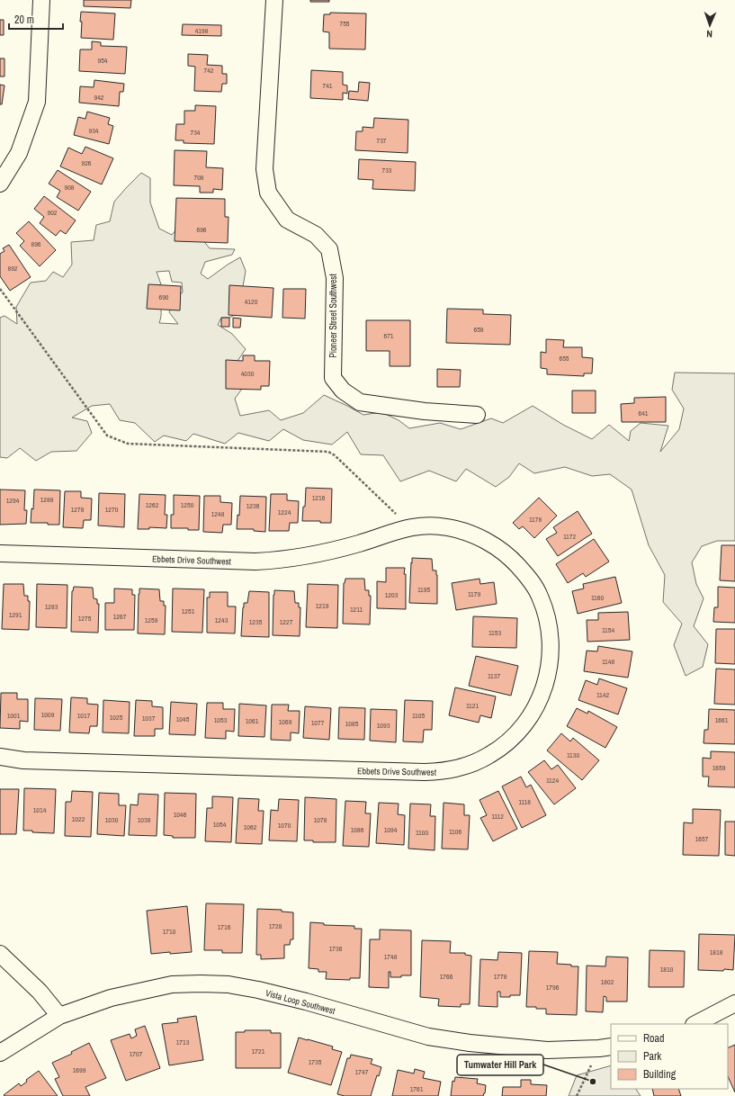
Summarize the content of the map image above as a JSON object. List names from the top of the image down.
{
  "streets": {
    "street": ["Pioneer Street Southwest", "Ebbets Drive Southwest", "Vista Loop Southwest"]
  },
  "places": ["Tumwater Hill Park"],
  "house_numbers": [
    "755",
    "4198",
    "954",
    "742",
    "741",
    "942",
    "934",
    "734",
    "737",
    "926",
    "733",
    "708",
    "908",
    "902",
    "696",
    "896",
    "892",
    "690",
    "4120",
    "659",
    "671",
    "655",
    "4030",
    "641",
    "1216",
    "1288",
    "1294",
    "1262",
    "1250",
    "1236",
    "1278",
    "1270",
    "1224",
    "1248",
    "1178",
    "1172",
    "1195",
    "1179",
    "1203",
    "1160",
    "1219",
    "1283",
    "1211",
    "1251",
    "1291",
    "1267",
    "1275",
    "1259",
    "1243",
    "1235",
    "1227",
    "1154",
    "1153",
    "1148",
    "1137",
    "1142",
    "1121",
    "1009",
    "1001",
    "1017",
    "1105",
    "1025",
    "1037",
    "1045",
    "1053",
    "1661",
    "1061",
    "1069",
    "1077",
    "1085",
    "1093",
    "1130",
    "1659",
    "1124",
    "1118",
    "1014",
    "1046",
    "1112",
    "1022",
    "1030",
    "1038",
    "1078",
    "1054",
    "1070",
    "1062",
    "1086",
    "1094",
    "1106",
    "1100",
    "1657",
    "1728",
    "1716",
    "1710",
    "1736",
    "1818",
    "1748",
    "1810",
    "1766",
    "1778",
    "1802",
    "1796",
    "1713",
    "1721",
    "1707",
    "1735",
    "1699",
    "1747",
    "1761"
  ],
  "legend": ["Road", "Park", "Building"],
  "scale_bar": "20 m",
  "north": "bottom"
}
